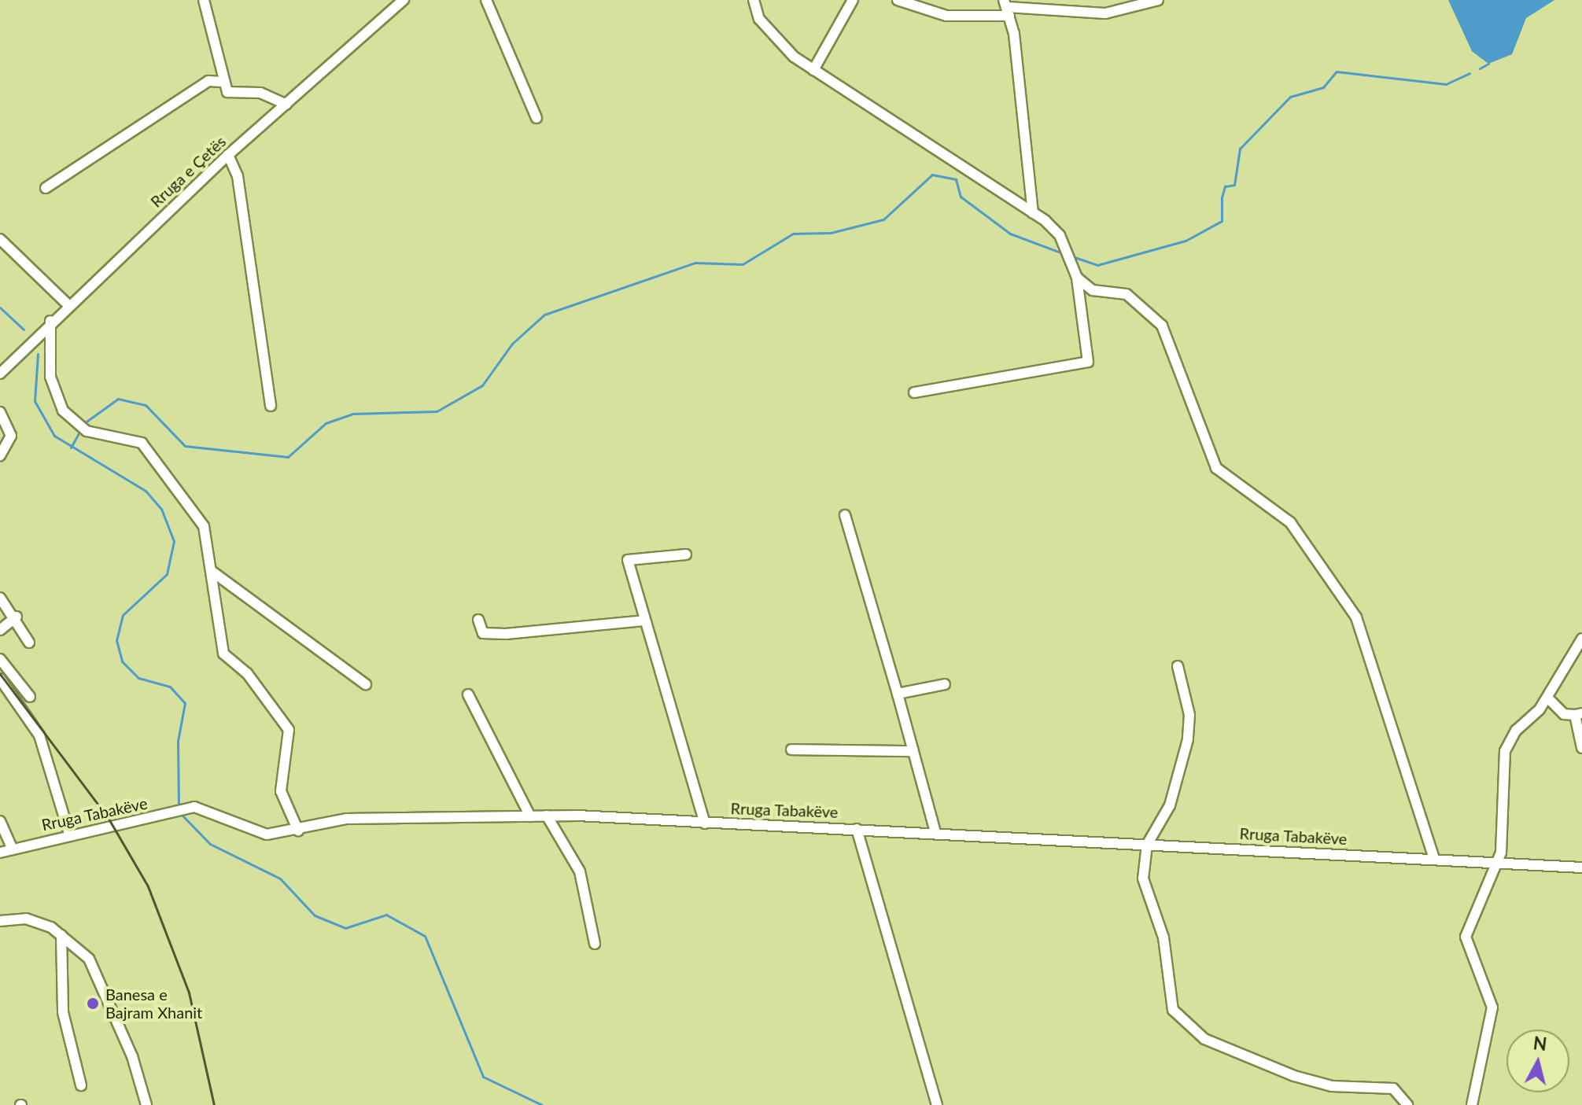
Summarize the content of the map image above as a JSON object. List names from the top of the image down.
{
  "streets": {
    "street": ["Rruga e Çetës", "Rruga Tabakëve"]
  },
  "places": ["Banesa e Bajram Xhanit"],
  "north": "top"
}
